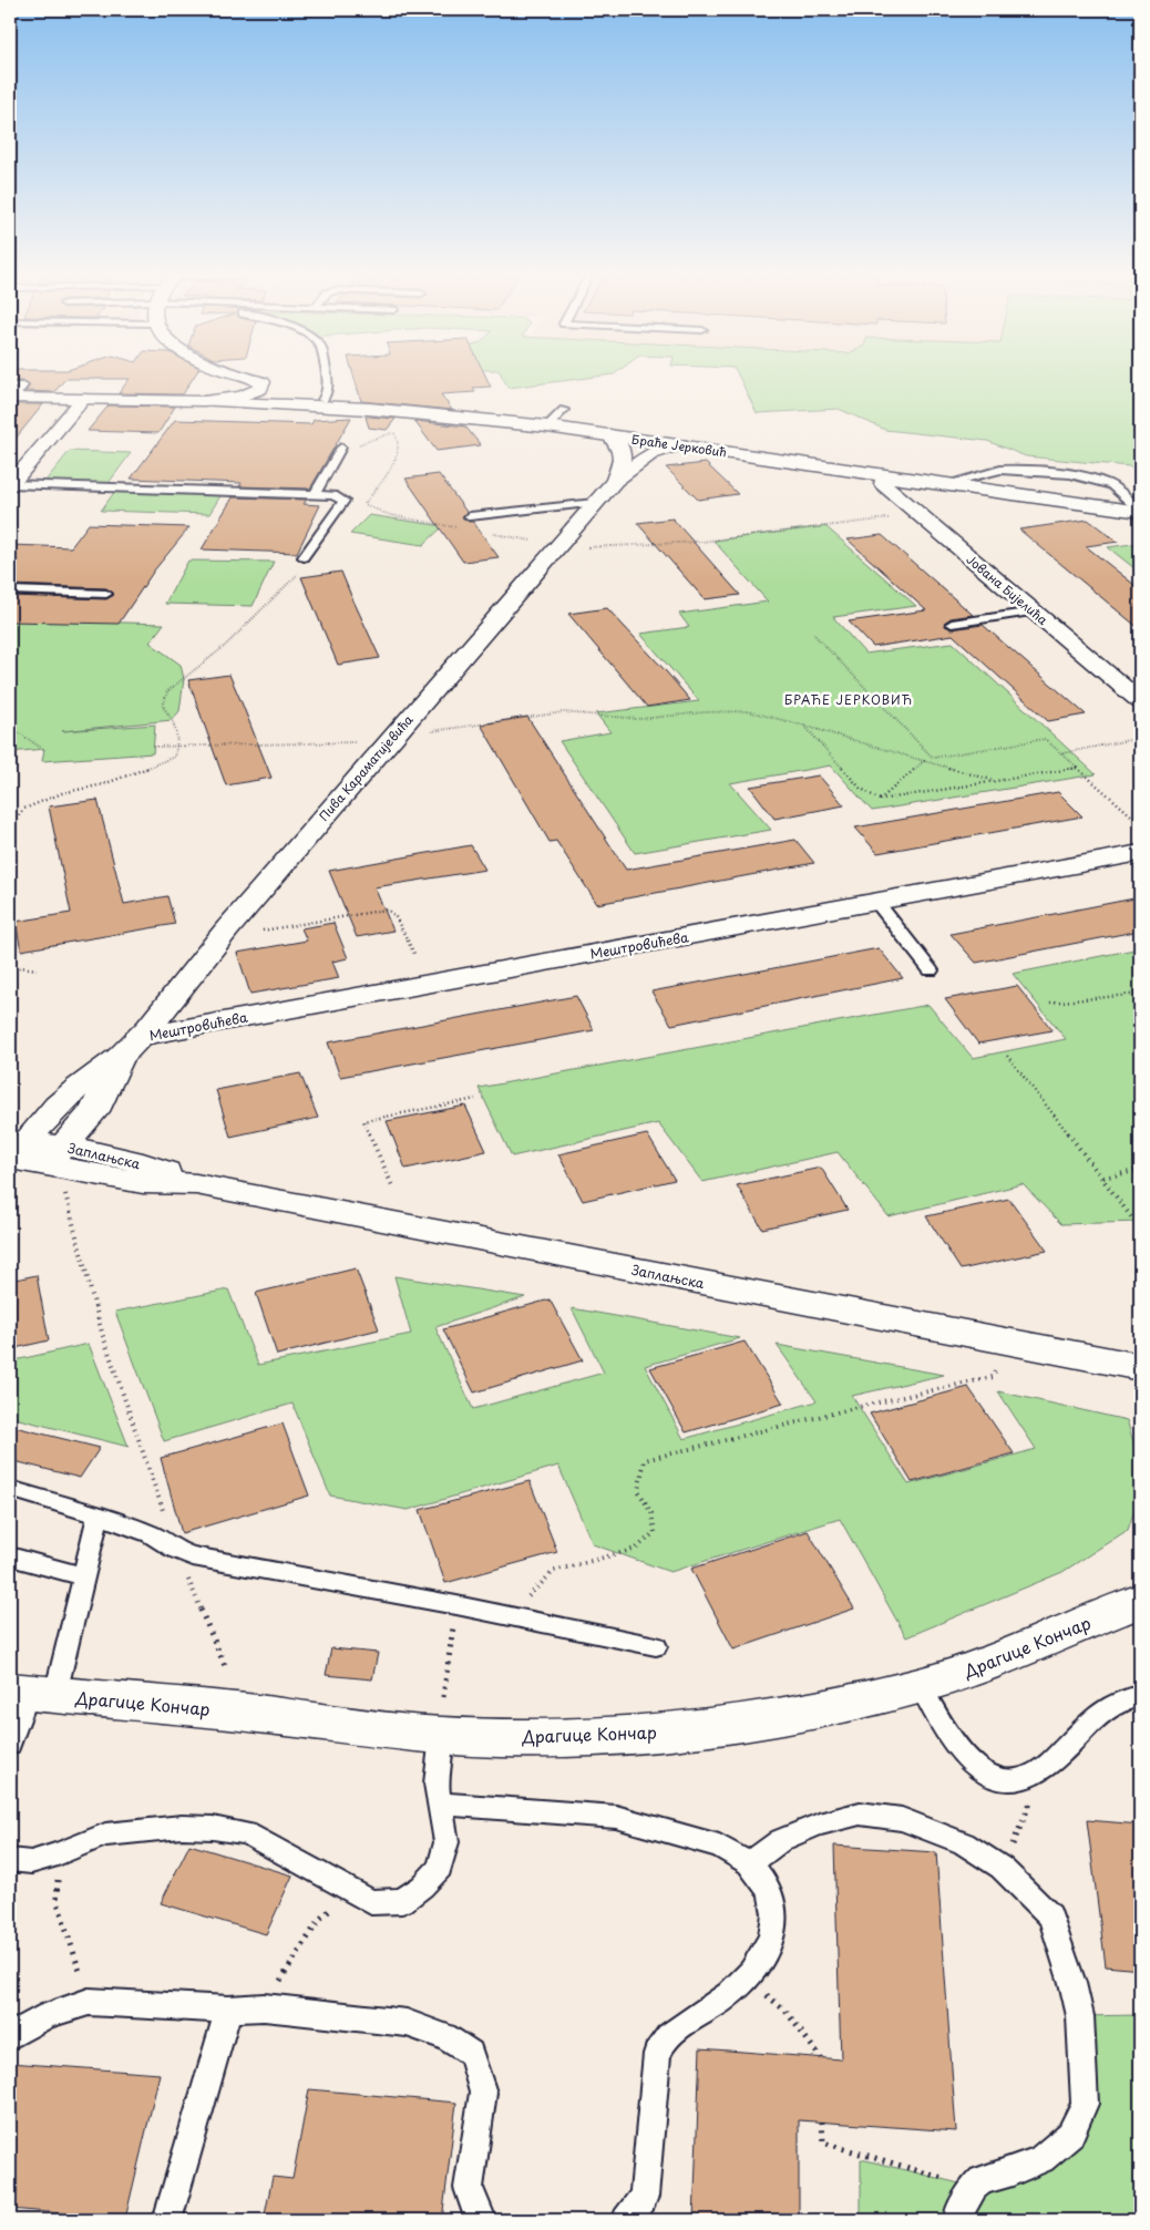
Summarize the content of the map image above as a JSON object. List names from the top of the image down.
{
  "streets": {
    "street": [
      "Браће Јерковић",
      "Јована Бијелића",
      "Пива Караматијевића",
      "Мештровићева",
      "Заплањска",
      "Драгице Кончар"
    ]
  },
  "crossings": [
    ["Браће Јерковић", "Јована Бијелића"],
    ["Браће Јерковић", "Пива Караматијевића"],
    ["Пива Караматијевића", "Мештровићева"],
    ["Пива Караматијевића", "Заплањска"]
  ],
  "districts": ["БРАЋЕ ЈЕРКОВИЋ"]
}
